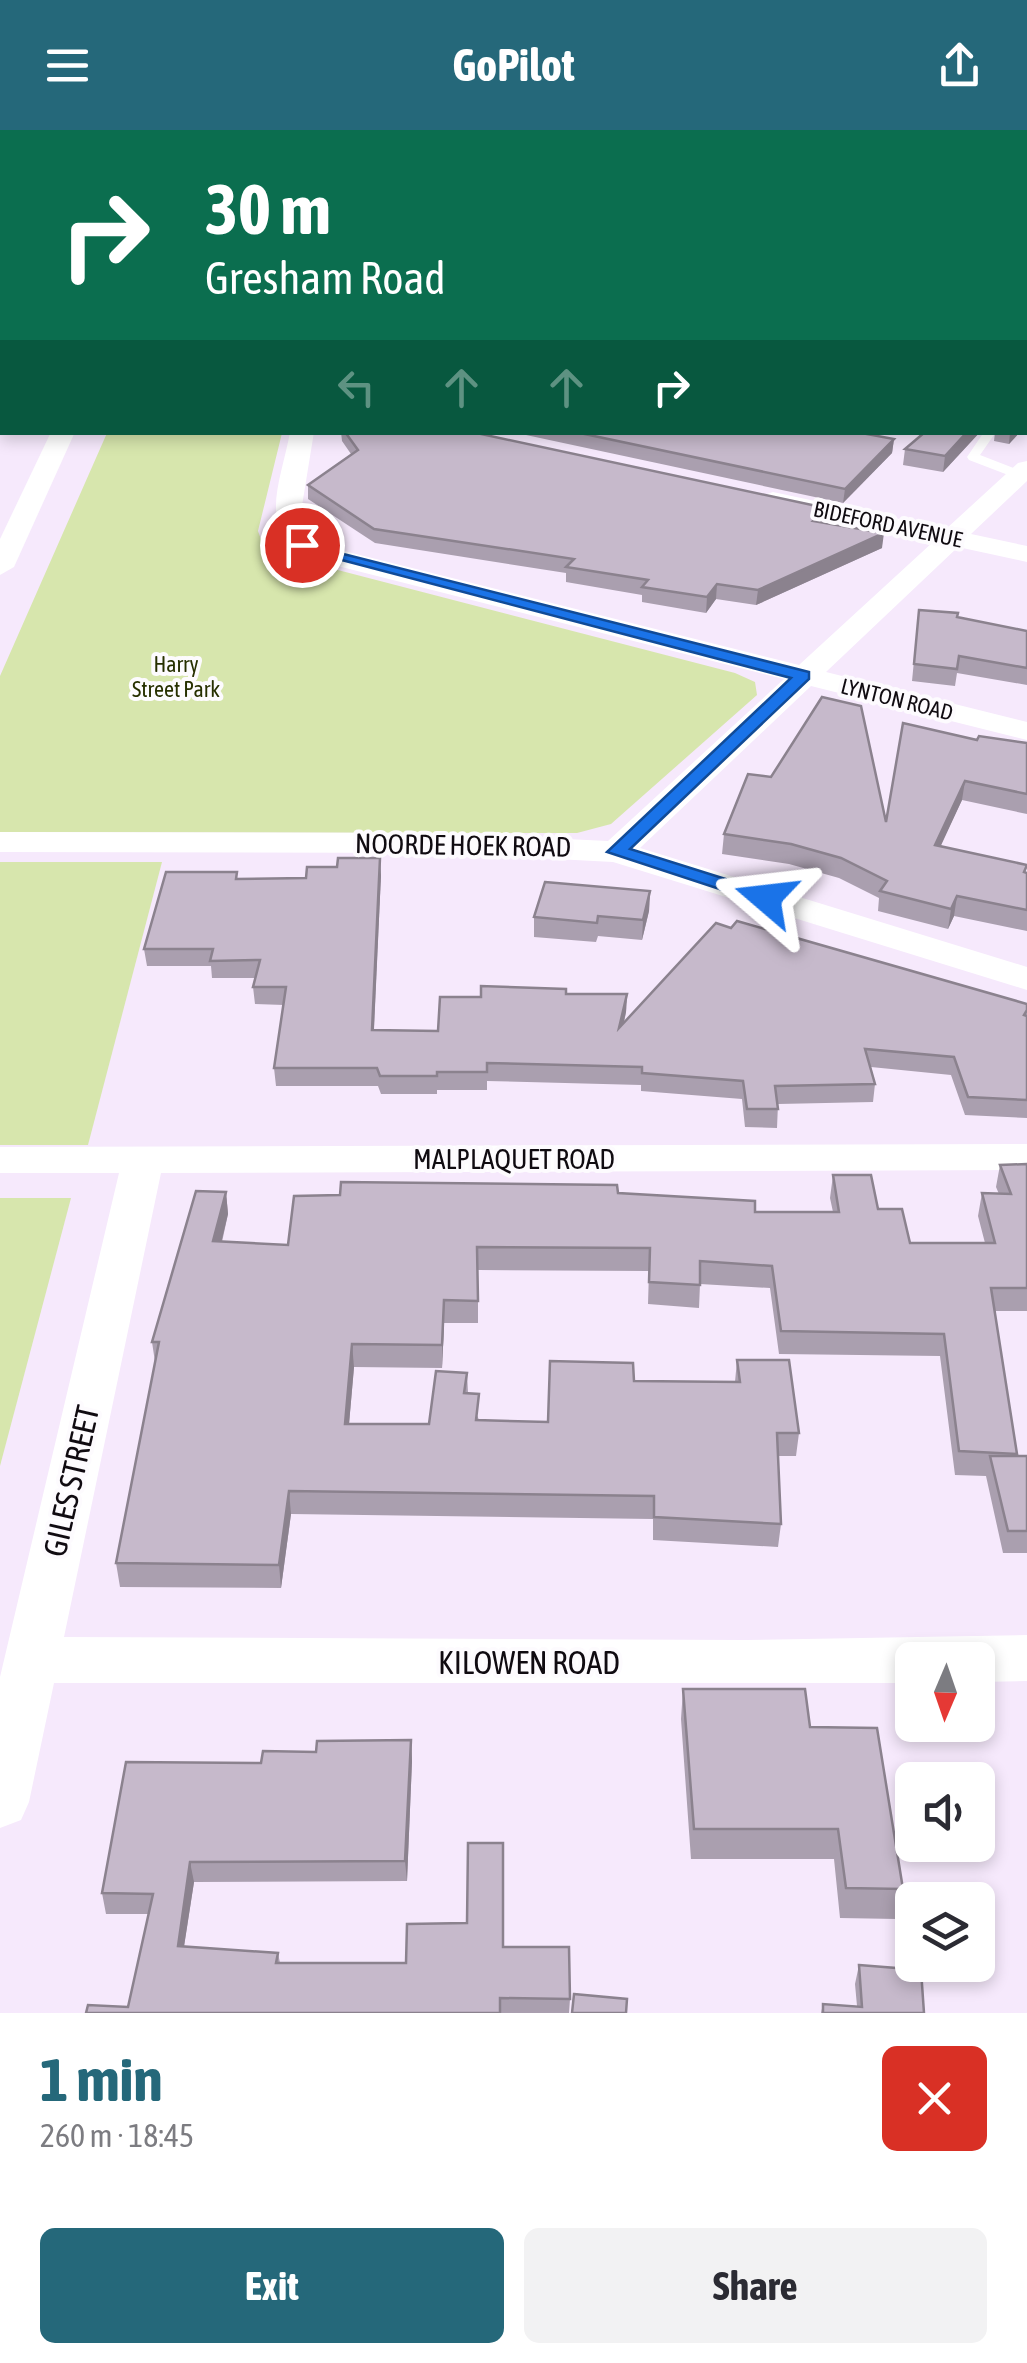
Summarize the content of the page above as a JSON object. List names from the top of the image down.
{
  "streets": {
    "street": [
      "BIDEFORD AVENUE",
      "LYNTON ROAD",
      "NOORDE HOEK ROAD",
      "MALPLAQUET ROAD",
      "GILES STREET",
      "KILOWEN ROAD"
    ]
  },
  "crossings": [
    ["MALPLAQUET ROAD", "GILES STREET"],
    ["GILES STREET", "KILOWEN ROAD"]
  ],
  "parks": ["Harry Street Park"],
  "north": "bottom",
  "page": {
    "header": "GoPilot",
    "turn": ["30 m", "Gresham Road"],
    "heading": ["1 min", "260 m · 18:45"],
    "buttons": ["Exit", "Share"]
  }
}
